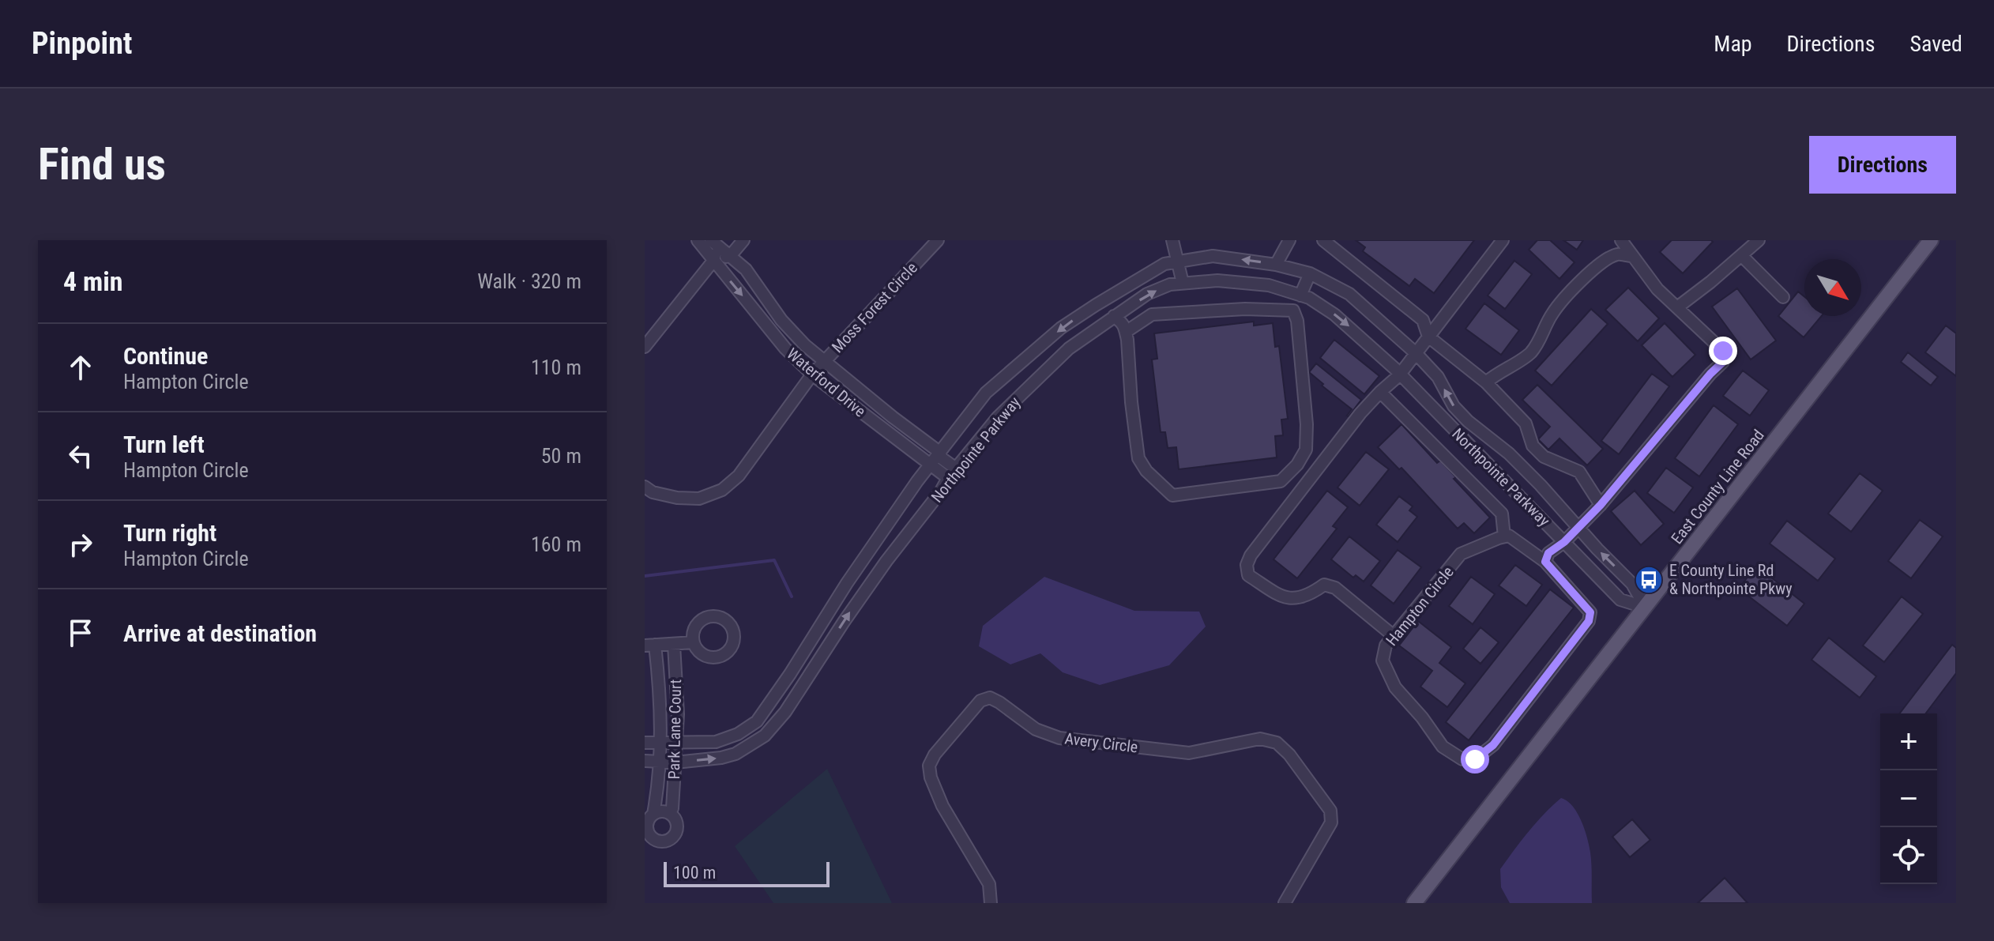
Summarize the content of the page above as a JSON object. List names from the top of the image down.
{
  "streets": {
    "main road": ["East County Line Road"],
    "street": [
      "Moss Forest Circle",
      "Waterford Drive",
      "Northpointe Parkway",
      "Hampton Circle",
      "Park Lane Court",
      "Avery Circle"
    ]
  },
  "crossings": [
    ["Moss Forest Circle", "Waterford Drive"],
    ["Waterford Drive", "Northpointe Parkway"],
    ["Northpointe Parkway", "East County Line Road"],
    ["Northpointe Parkway", "Park Lane Court"]
  ],
  "places": {
    "bus stop": ["E County Line Rd & Northpointe Pkwy"]
  },
  "scale_bar": "100 m",
  "north": "bottom right",
  "page": {
    "header": "Pinpoint",
    "nav": ["Map", "Directions", "Saved"],
    "buttons": "Directions",
    "title": "Find us",
    "heading": ["4 min", "Walk · 320 m"],
    "list": [
      ["Continue", "Hampton Circle", "110 m"],
      ["Turn left", "Hampton Circle", "50 m"],
      ["Turn right", "Hampton Circle", "160 m"],
      "Arrive at destination"
    ],
    "map_buttons": ["+", "−"],
    "scale": "100 m"
  }
}
